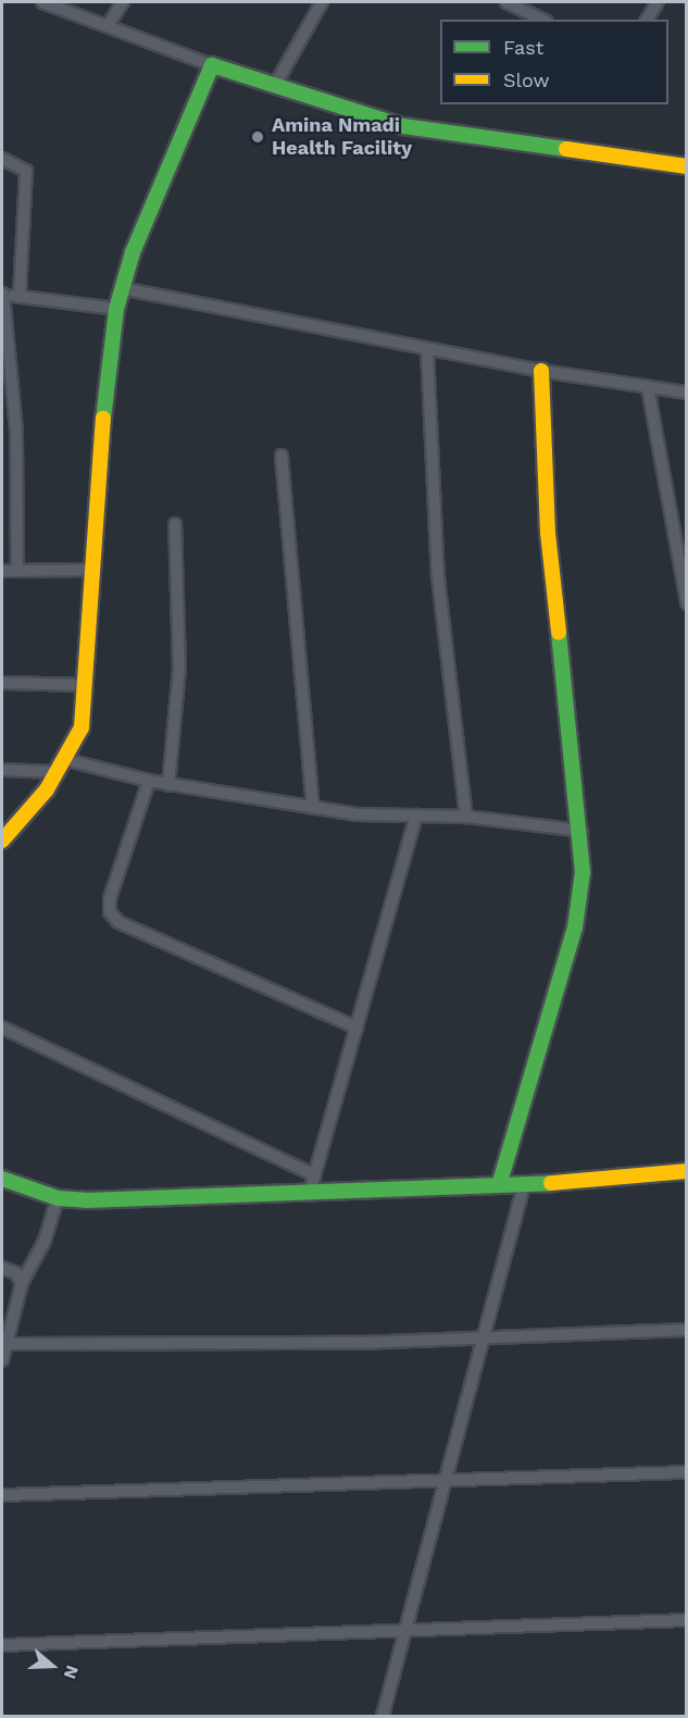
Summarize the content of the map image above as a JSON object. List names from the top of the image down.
{
  "places": ["Amina Nmadi Health Facility"],
  "legend": ["Fast", "Slow"],
  "north": "right"
}
